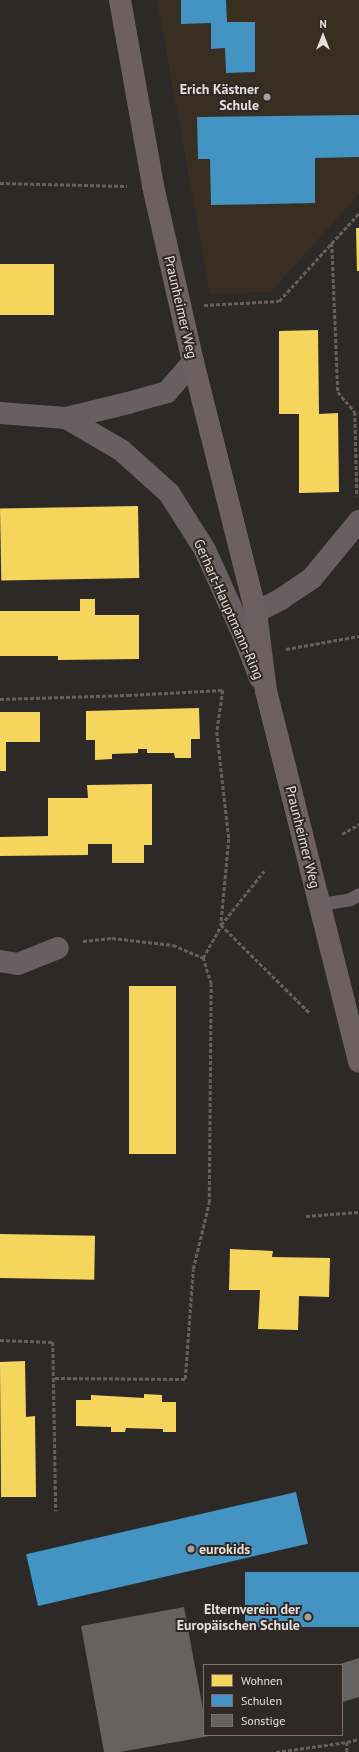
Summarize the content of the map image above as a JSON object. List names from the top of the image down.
{
  "streets": {
    "main road": ["Praunheimer Weg"],
    "street": ["Gerhart-Hauptmann-Ring"]
  },
  "crossings": [
    ["Praunheimer Weg", "Gerhart-Hauptmann-Ring"]
  ],
  "places": ["Erich Kästner Schule", "eurokids", "Elternverein der Europäischen Schule"],
  "legend": ["Wohnen", "Schulen", "Sonstige"],
  "north": "top"
}
